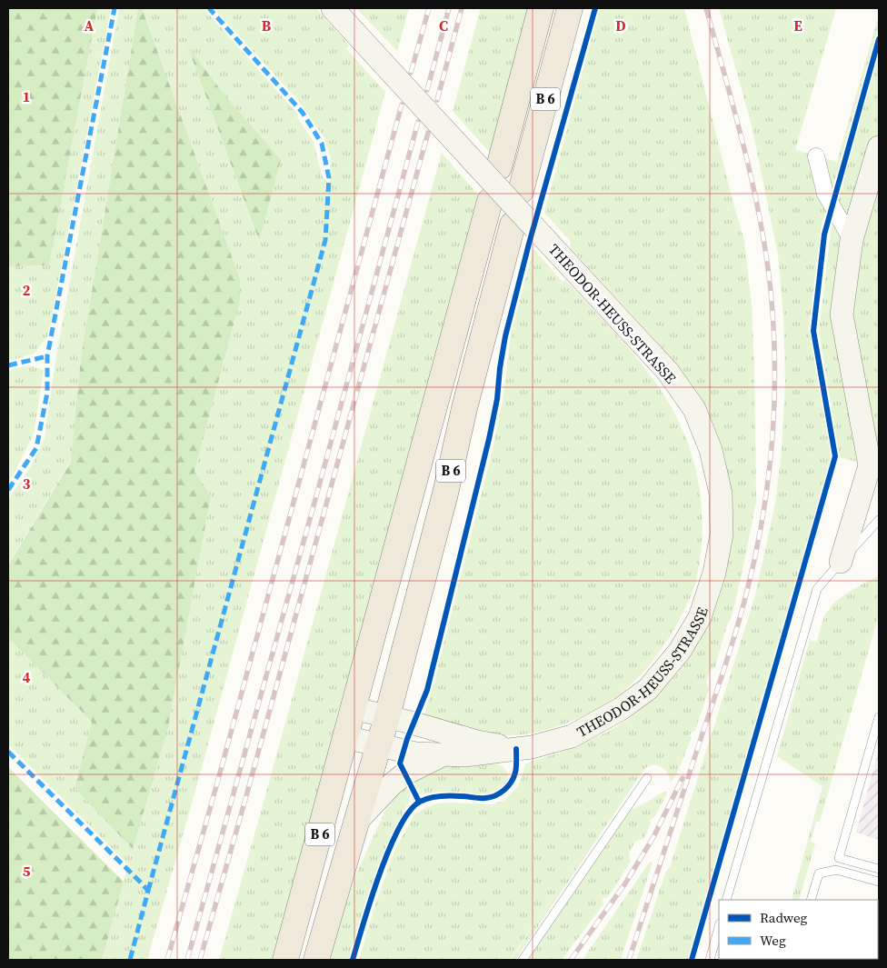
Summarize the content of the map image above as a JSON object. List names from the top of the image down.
{
  "streets": {
    "main road": ["B 6"],
    "street": ["THEODOR-HEUSS-STRASSE"]
  },
  "crossings": [
    ["B 6", "THEODOR-HEUSS-STRASSE"]
  ],
  "legend": ["Radweg", "Weg"],
  "grid": {
    "columns": [
      "A",
      "B",
      "C",
      "D",
      "E"
    ],
    "rows": [
      "1",
      "2",
      "3",
      "4",
      "5"
    ]
  }
}
